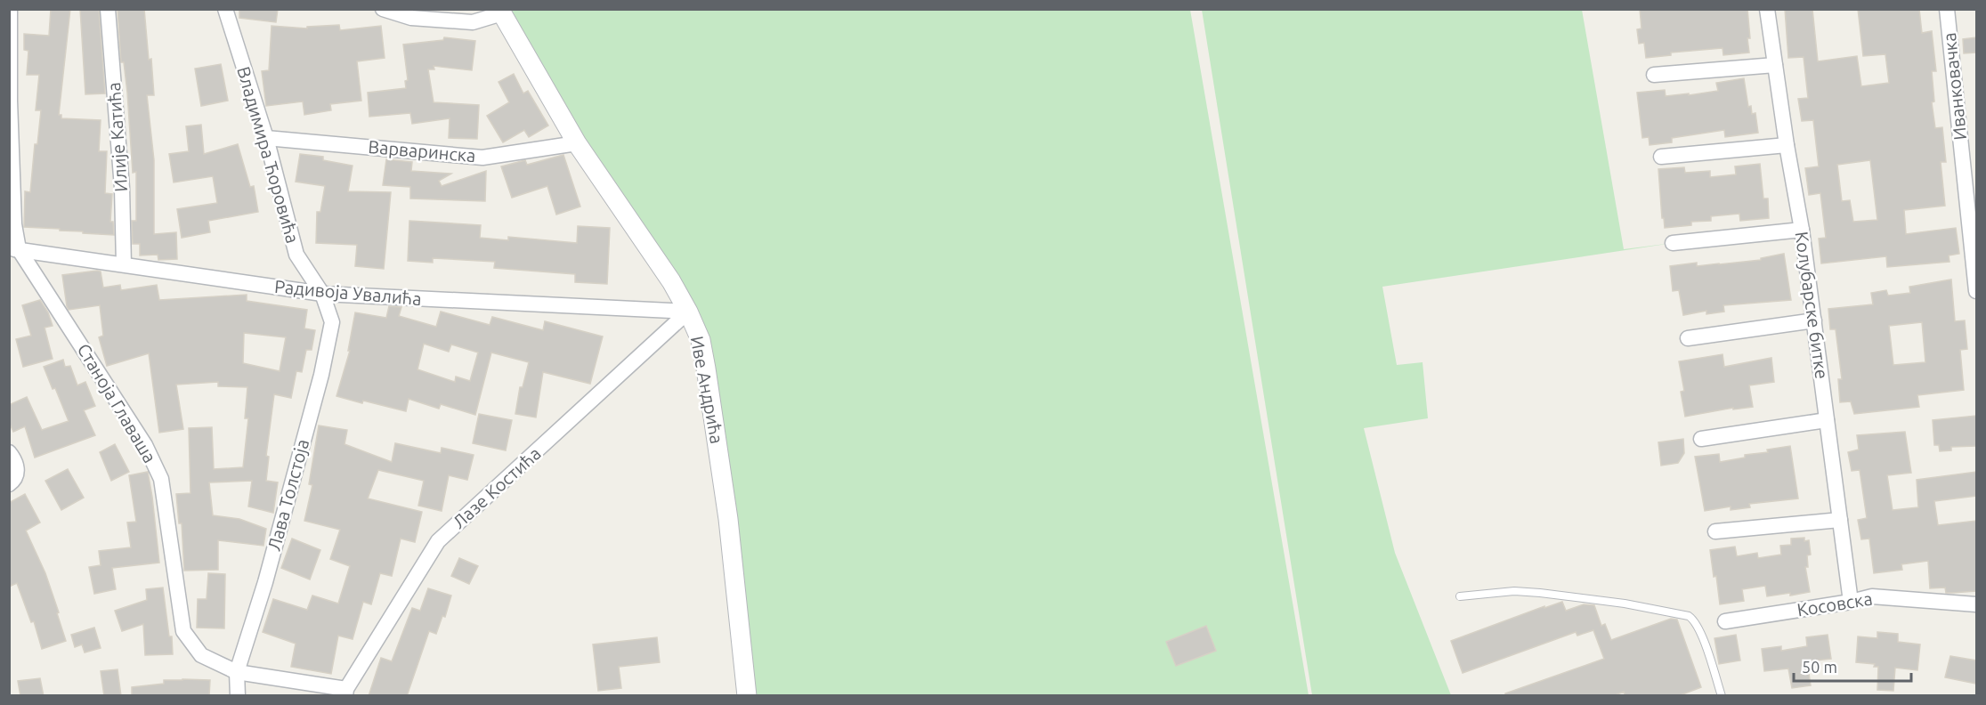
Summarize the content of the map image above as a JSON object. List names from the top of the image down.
{
  "streets": {
    "street": [
      "Иванковачка",
      "Илије Катића",
      "Варваринска",
      "Владимира Ћоровића",
      "Радивоја Увалића",
      "Колубарске битке",
      "Иве Андрића",
      "Станоја Главаша",
      "Лазе Костића",
      "Лава Толстоја",
      "Косовска"
    ]
  },
  "crossings": [
    ["Илије Катића", "Радивоја Увалића"],
    ["Варваринска", "Владимира Ћоровића"],
    ["Варваринска", "Иве Андрића"],
    ["Владимира Ћоровића", "Радивоја Увалића"],
    ["Владимира Ћоровића", "Лава Толстоја"],
    ["Радивоја Увалића", "Иве Андрића"],
    ["Радивоја Увалића", "Станоја Главаша"],
    ["Радивоја Увалића", "Лазе Костића"],
    ["Радивоја Увалића", "Лава Толстоја"],
    ["Колубарске битке", "Косовска"],
    ["Иве Андрића", "Лазе Костића"],
    ["Станоја Главаша", "Лазе Костића"],
    ["Станоја Главаша", "Лава Толстоја"]
  ],
  "scale_bar": "50 m"
}
